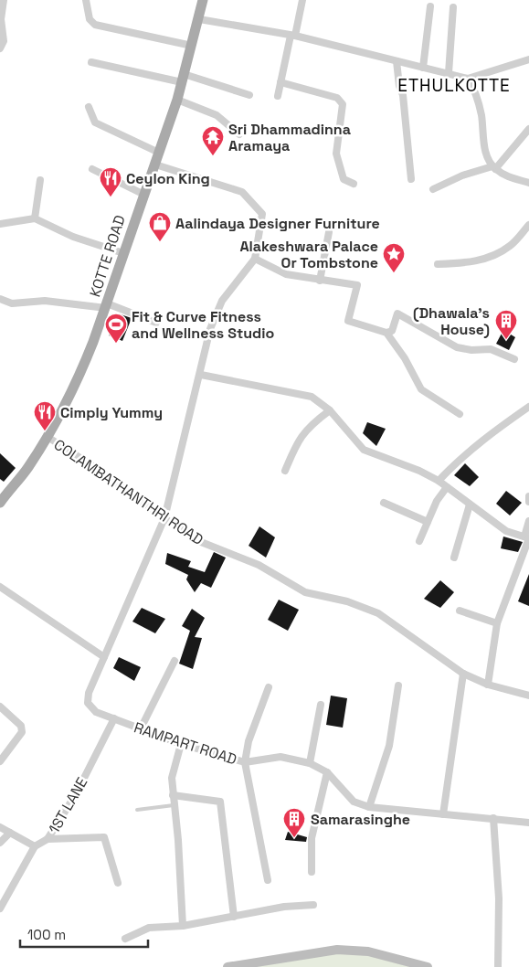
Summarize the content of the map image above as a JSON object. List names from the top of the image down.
{
  "streets": {
    "main road": ["KOTTE ROAD"],
    "street": ["COLAMBATHANTHRI ROAD", "RAMPART ROAD", "1ST LANE"]
  },
  "crossings": [
    ["KOTTE ROAD", "COLAMBATHANTHRI ROAD"],
    ["RAMPART ROAD", "1ST LANE"]
  ],
  "districts": ["ETHULKOTTE"],
  "places": {
    "temple": ["Sri Dhammadinna Aramaya"],
    "restaurant": ["Ceylon King", "Cimply Yummy"],
    "shop": ["Aalindaya Designer Furniture"],
    "place": ["Alakeshwara Palace Or Tombstone"],
    "building": ["(Dhawala's House)", "Samarasinghe"],
    "sports": ["Fit & Curve Fitness and Wellness Studio"]
  },
  "scale_bar": "100 m"
}
